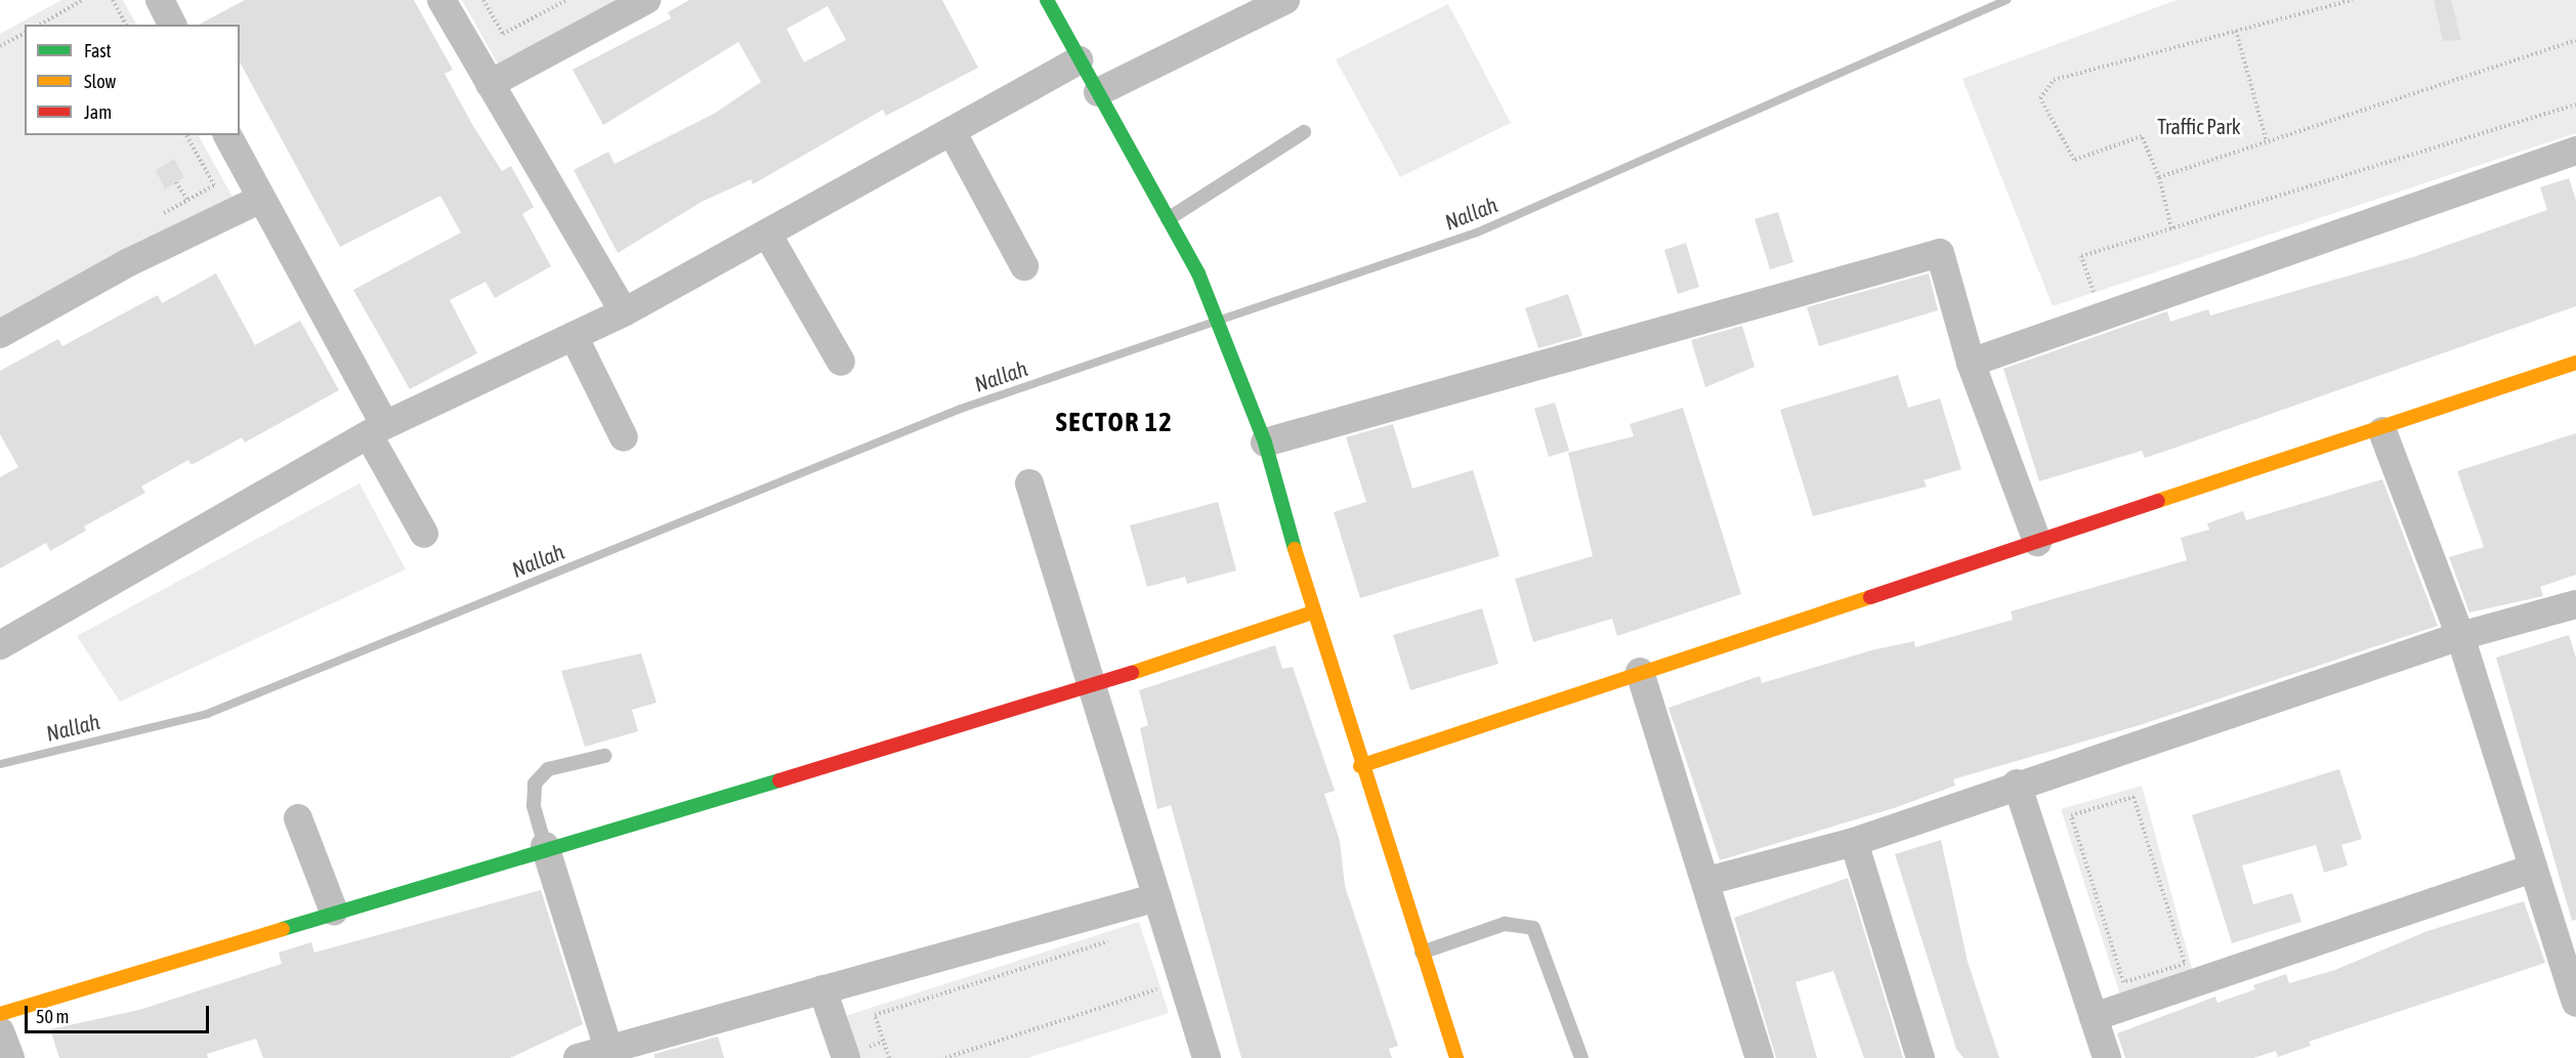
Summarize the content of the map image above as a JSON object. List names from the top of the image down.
{
  "districts": ["SECTOR 12"],
  "water": ["Nallah"],
  "parks": ["Traffic Park"],
  "legend": ["Fast", "Slow", "Jam"],
  "scale_bar": "50 m"
}
